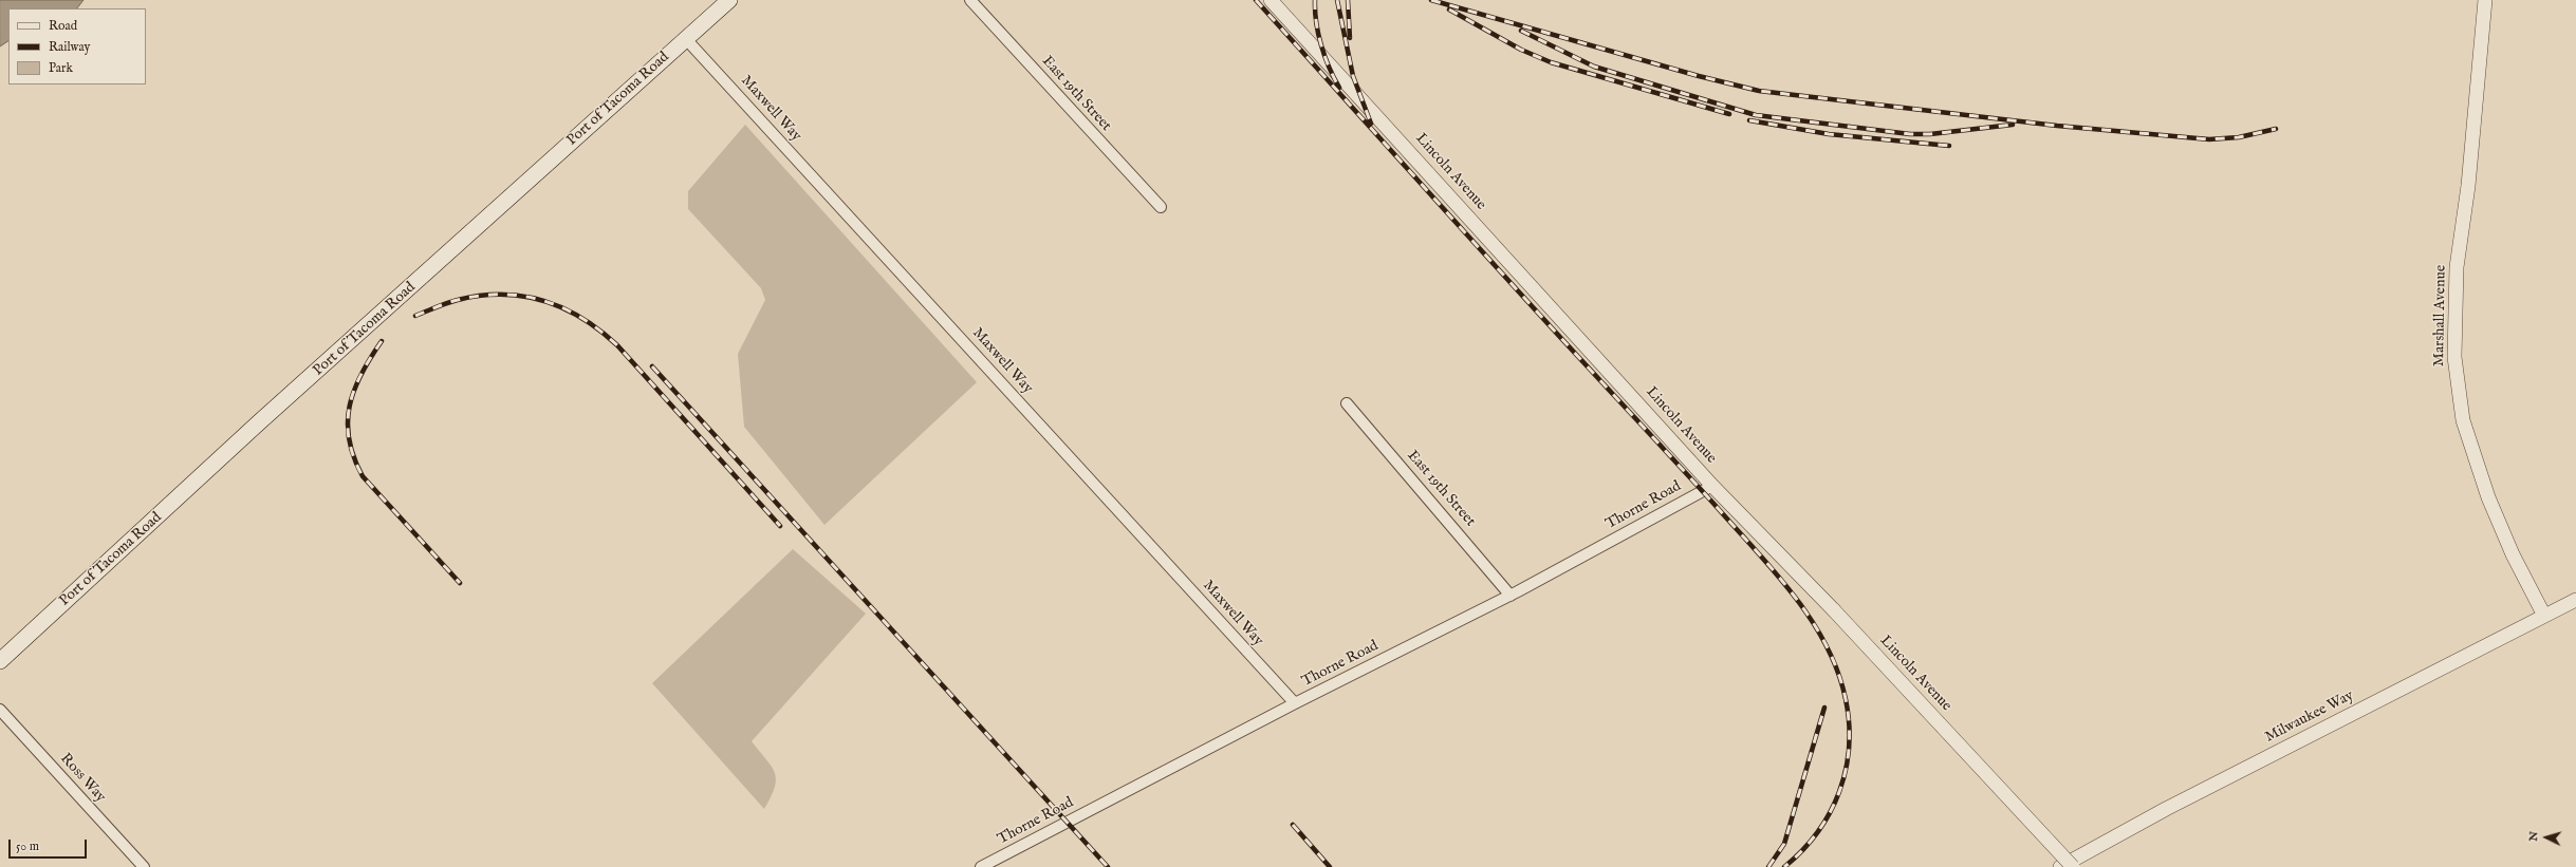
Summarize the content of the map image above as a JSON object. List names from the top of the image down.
{
  "streets": {
    "main road": ["Port of Tacoma Road"],
    "street": [
      "East 19th Street",
      "Maxwell Way",
      "Lincoln Avenue",
      "Marshall Avenue",
      "Thorne Road",
      "Milwaukee Way",
      "Ross Way"
    ]
  },
  "crossings": [
    ["East 19th Street", "Thorne Road"],
    ["Port of Tacoma Road", "Maxwell Way"],
    ["Maxwell Way", "Thorne Road"],
    ["Lincoln Avenue", "Thorne Road"],
    ["Marshall Avenue", "Milwaukee Way"]
  ],
  "legend": ["Road", "Railway", "Park"],
  "scale_bar": "50 m",
  "north": "left"
}
